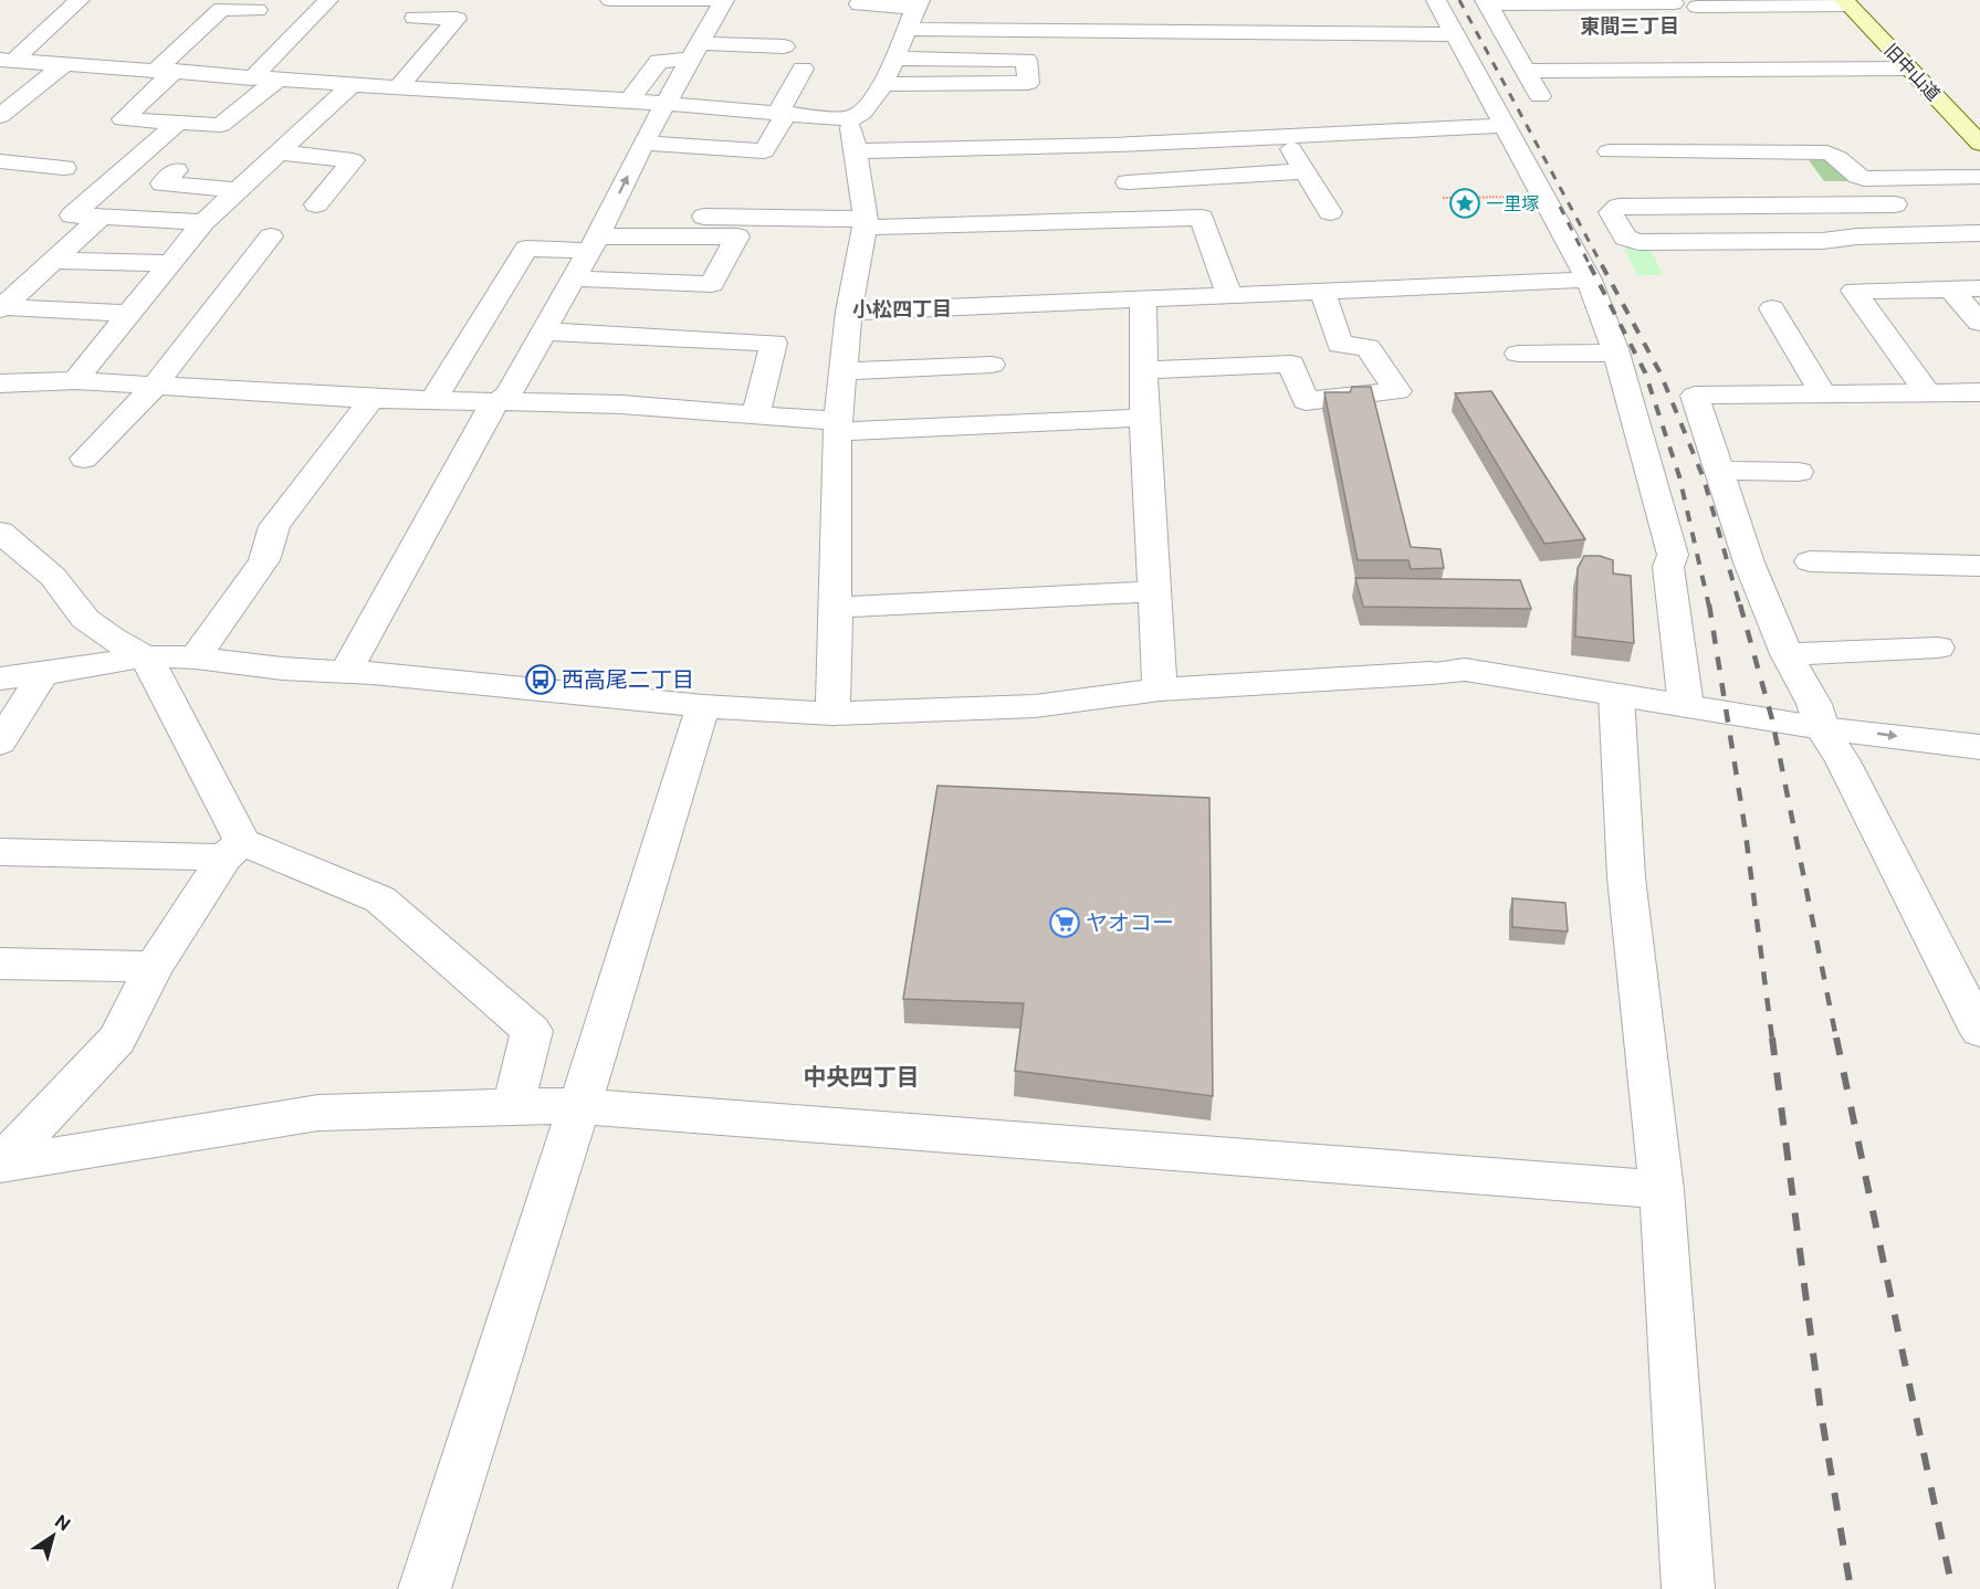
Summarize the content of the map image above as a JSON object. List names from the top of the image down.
{
  "streets": {
    "main road": ["旧中山道"]
  },
  "districts": ["東間三丁目", "小松四丁目", "中央四丁目"],
  "places": {
    "place": ["一里塚"],
    "bus stop": ["西高尾二丁目"],
    "supermarket": ["ヤオコー"]
  },
  "north": "top right"
}
